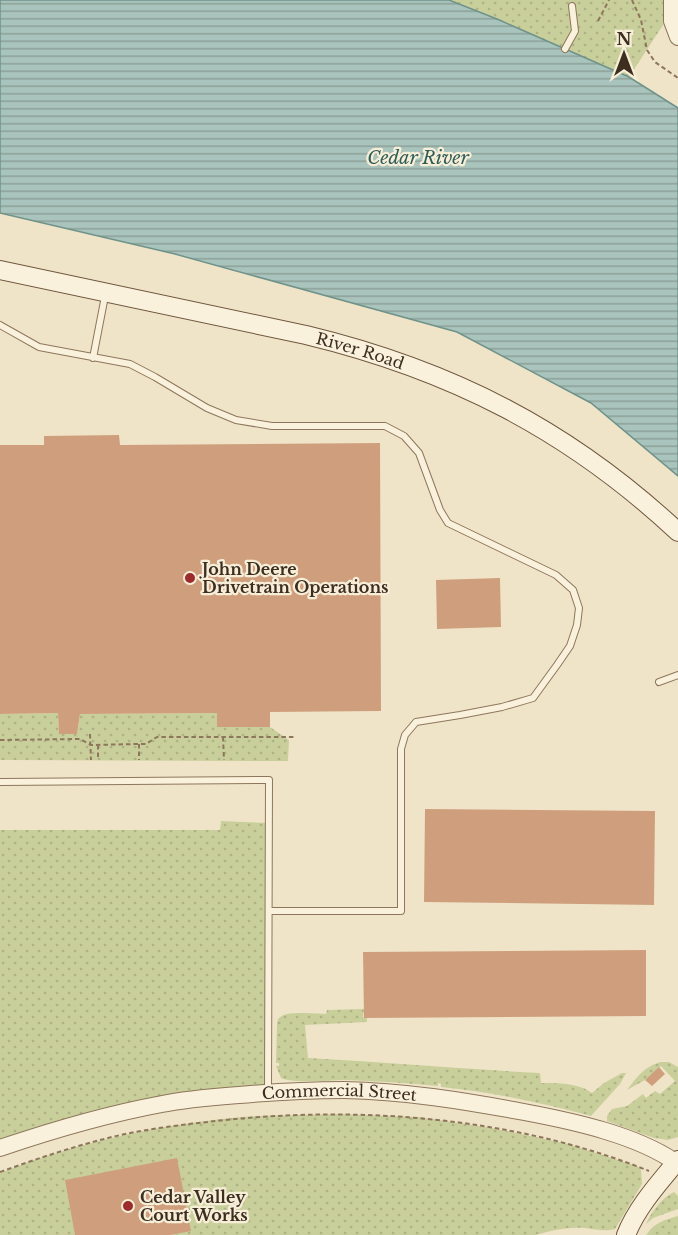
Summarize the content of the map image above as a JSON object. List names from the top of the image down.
{
  "streets": {
    "main road": ["River Road"],
    "street": ["Commercial Street"]
  },
  "water": ["Cedar River"],
  "places": ["John Deere Drivetrain Operations", "Cedar Valley Court Works"],
  "north": "top"
}
